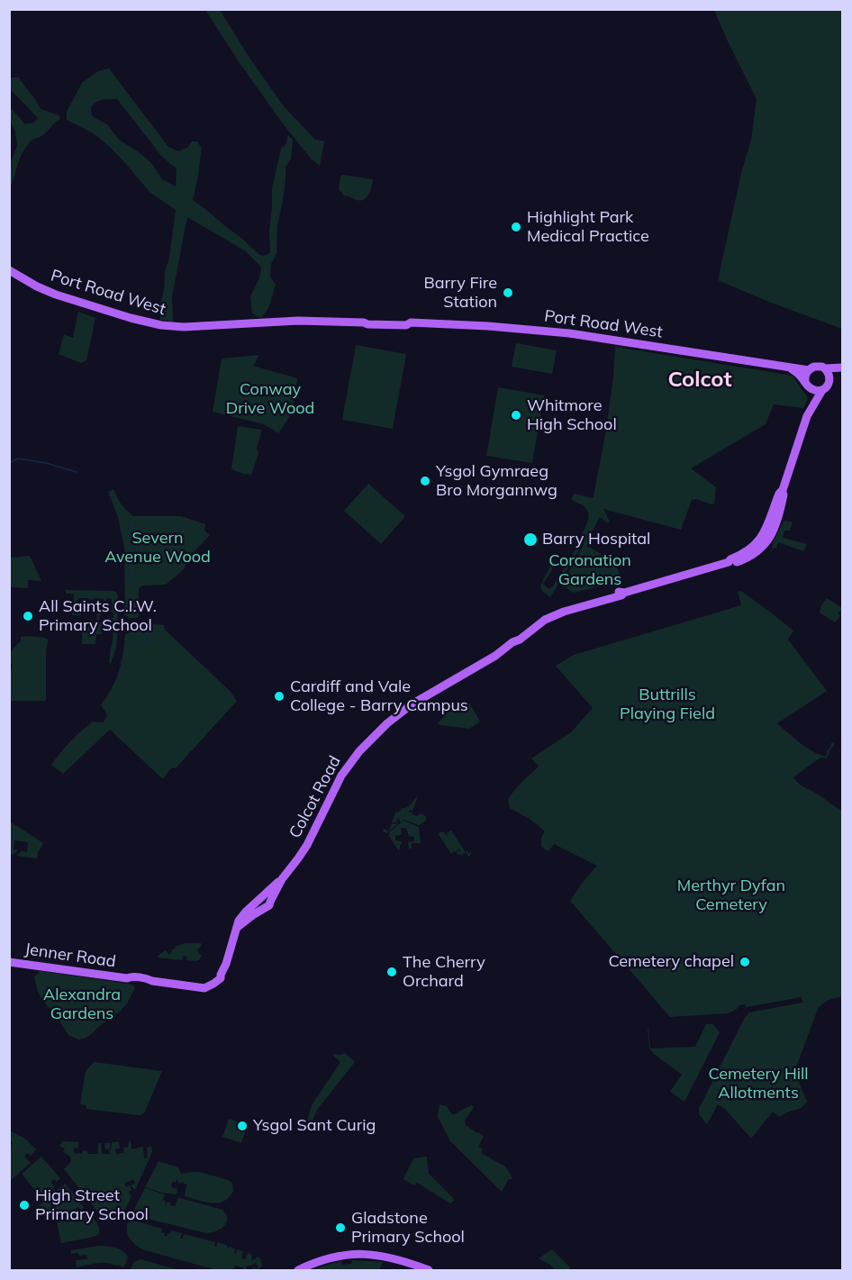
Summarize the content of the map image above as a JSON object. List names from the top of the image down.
{
  "streets": {
    "main road": ["Port Road West", "Colcot Road", "Jenner Road"]
  },
  "crossings": [
    ["Port Road West", "Colcot Road"],
    ["Colcot Road", "Jenner Road"]
  ],
  "districts": ["Colcot"],
  "parks": [
    "Conway Drive Wood",
    "Severn Avenue Wood",
    "Coronation Gardens",
    "Buttrills Playing Field",
    "Merthyr Dyfan Cemetery",
    "Alexandra Gardens",
    "Cemetery Hill Allotments"
  ],
  "places": [
    "Highlight Park Medical Practice",
    "Barry Fire Station",
    "Whitmore High School",
    "Ysgol Gymraeg Bro Morgannwg",
    "Barry Hospital",
    "All Saints C.I.W. Primary School",
    "Cardiff and Vale College - Barry Campus",
    "Cemetery chapel",
    "The Cherry Orchard",
    "Ysgol Sant Curig",
    "High Street Primary School",
    "Gladstone Primary School"
  ]
}
